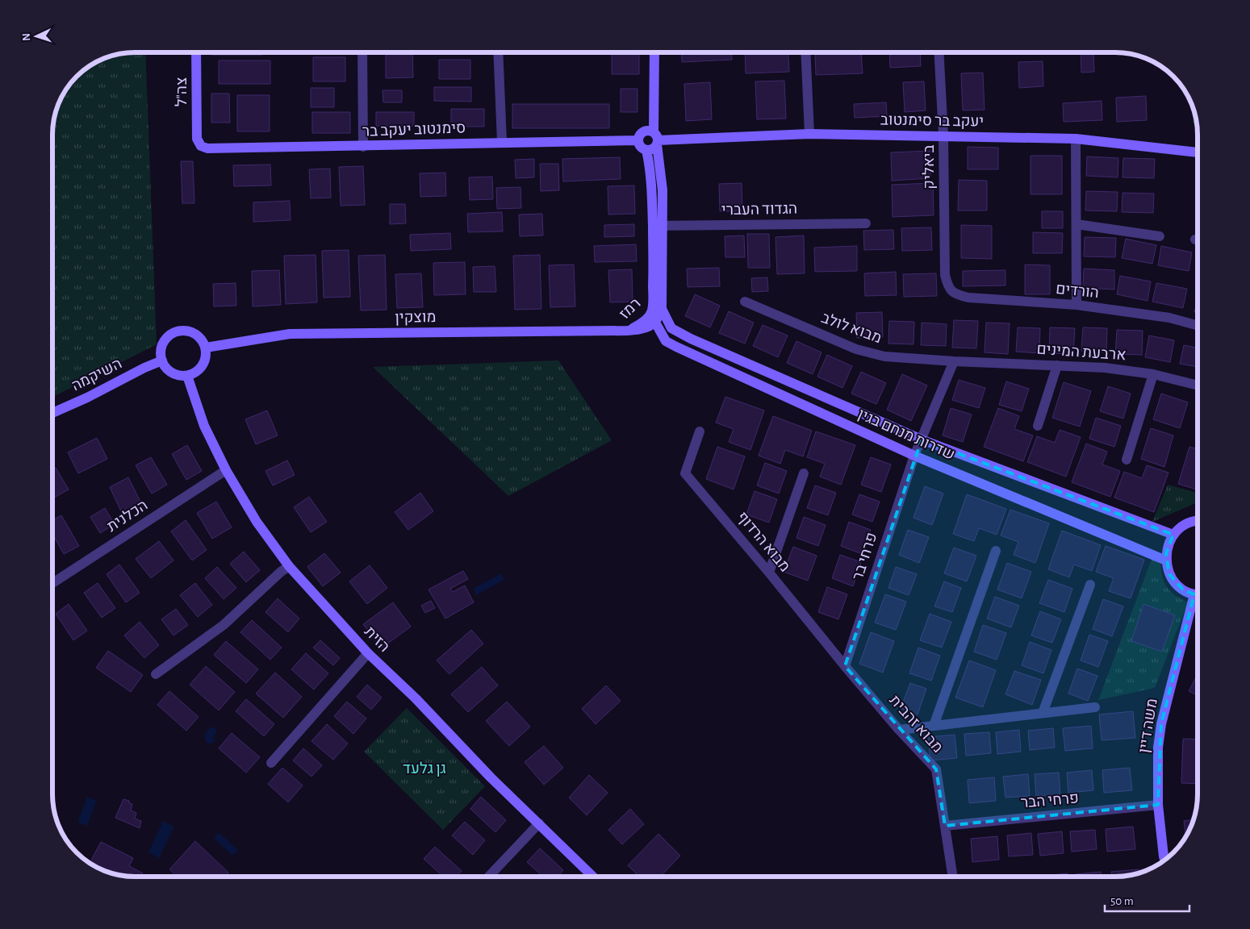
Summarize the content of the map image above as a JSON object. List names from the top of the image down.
{
  "streets": {
    "street": [
      "צה\"ל",
      "יעקב בר סימנטוב",
      "סימנטוב יעקב בר",
      "ביאליק",
      "הגדוד העברי",
      "הורדים",
      "רמז",
      "מוצקין",
      "מבוא לולב",
      "ארבעת המינים",
      "השיקמה",
      "שדרות מנחם בגין",
      "הכלנית",
      "מבוא הרדוף",
      "פרחי בר",
      "הזית",
      "מבוא זהבית",
      "משה דיין",
      "פרחי הבר"
    ]
  },
  "crossings": [
    ["צה\"ל", "סימנטוב יעקב בר"],
    ["יעקב בר סימנטוב", "סימנטוב יעקב בר"],
    ["יעקב בר סימנטוב", "ביאליק"],
    ["יעקב בר סימנטוב", "רמז"],
    ["סימנטוב יעקב בר", "רמז"],
    ["ביאליק", "הורדים"],
    ["הגדוד העברי", "רמז"],
    ["רמז", "מוצקין"],
    ["רמז", "שדרות מנחם בגין"],
    ["מוצקין", "השיקמה"],
    ["מוצקין", "הזית"],
    ["מבוא לולב", "ארבעת המינים"],
    ["מבוא לולב", "פרחי בר"],
    ["ארבעת המינים", "פרחי בר"],
    ["השיקמה", "הזית"],
    ["שדרות מנחם בגין", "פרחי בר"],
    ["הכלנית", "הזית"],
    ["מבוא הרדוף", "פרחי בר"],
    ["מבוא הרדוף", "מבוא זהבית"],
    ["פרחי בר", "מבוא זהבית"],
    ["מבוא זהבית", "פרחי הבר"],
    ["משה דיין", "פרחי הבר"]
  ],
  "parks": ["גן גלעד"],
  "scale_bar": "50 m",
  "north": "left"
}
